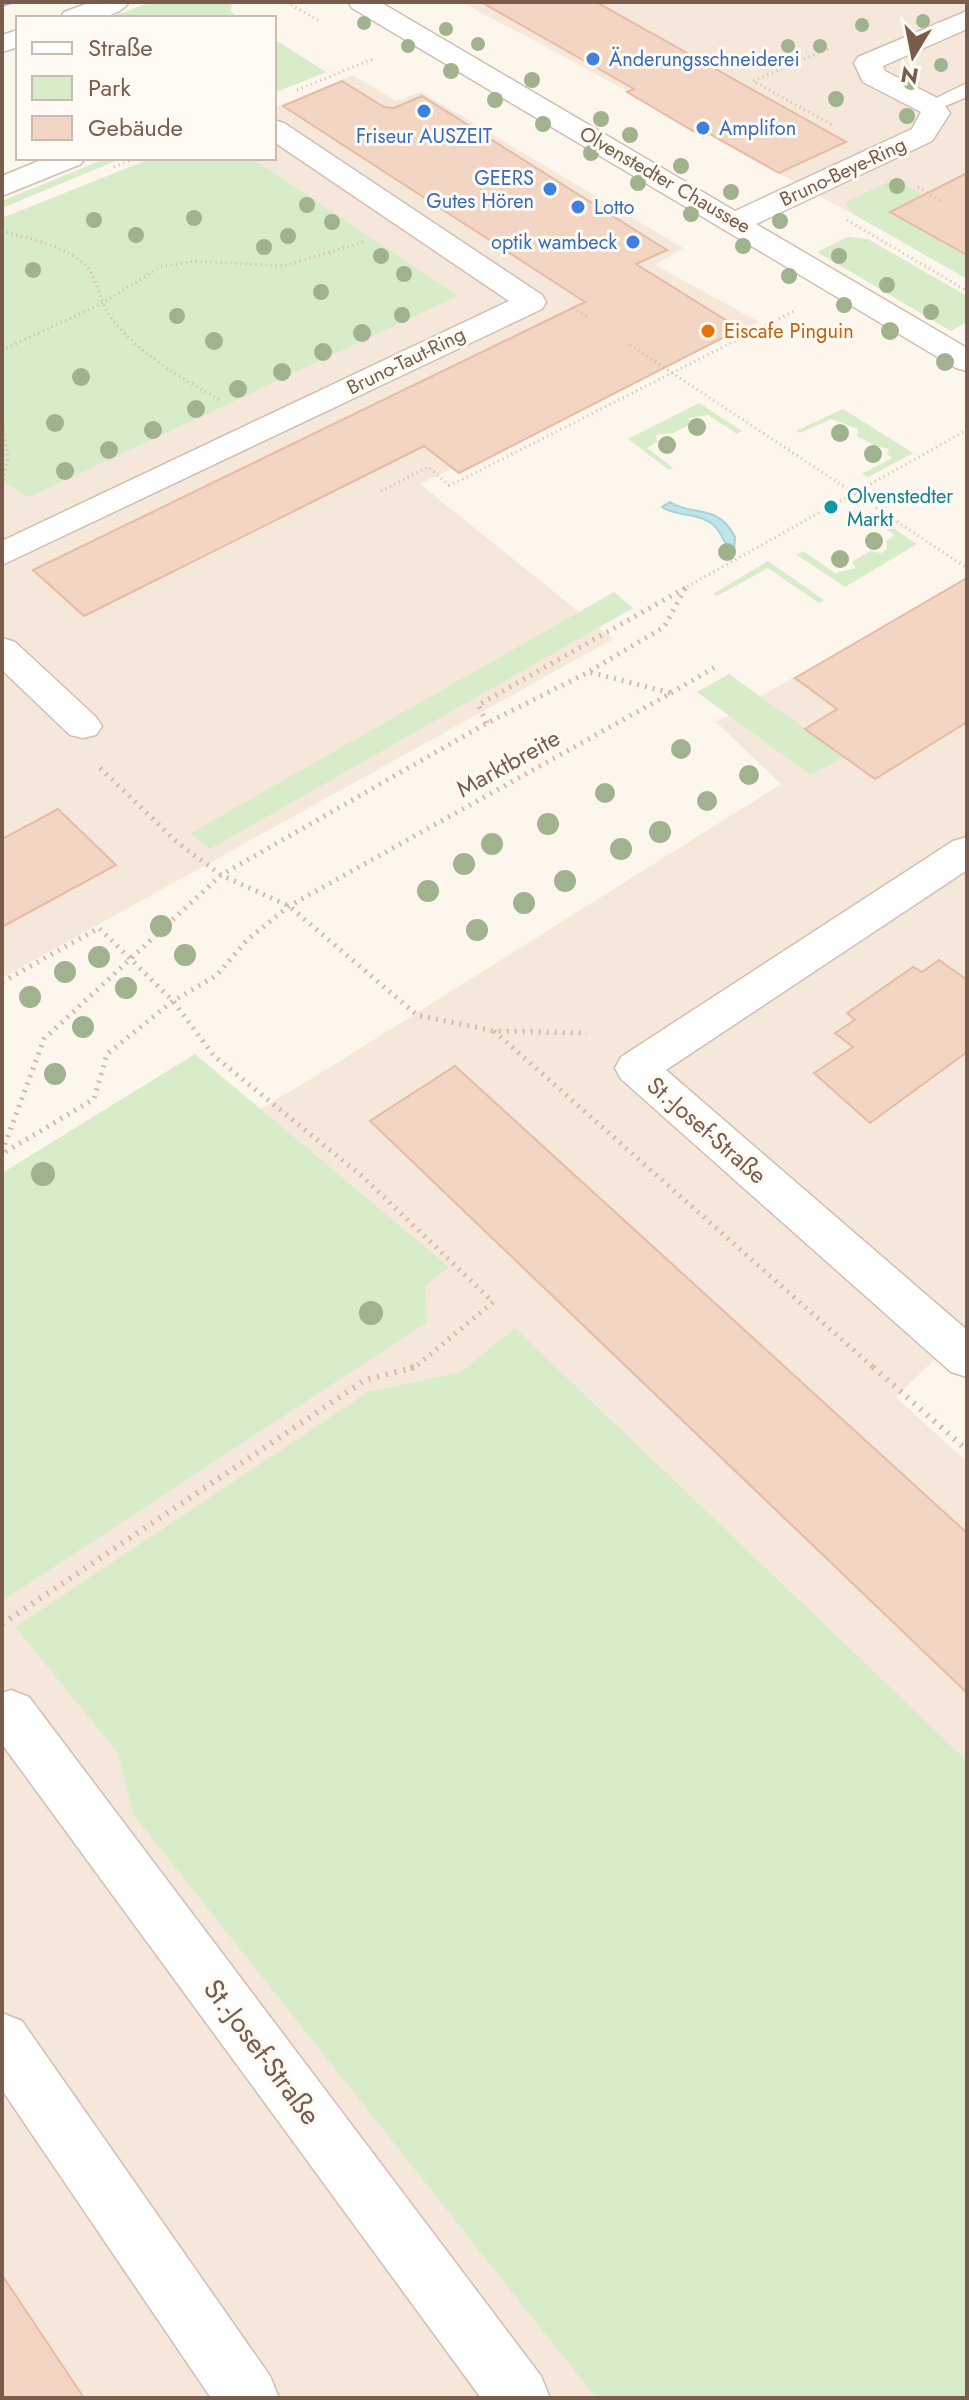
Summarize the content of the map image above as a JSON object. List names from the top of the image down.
{
  "streets": {
    "street": [
      "Bruno-Beye-Ring",
      "Olvenstedter Chaussee",
      "Bruno-Taut-Ring",
      "St.-Josef-Straße"
    ],
    "path": ["Marktbreite"]
  },
  "crossings": [
    ["Bruno-Beye-Ring", "Olvenstedter Chaussee"]
  ],
  "places": [
    "Änderungsschneiderei",
    "Friseur AUSZEIT",
    "Amplifon",
    "GEERS Gutes Hören",
    "Lotto",
    "optik wambeck",
    "Eiscafe Pinguin",
    "Olvenstedter Markt"
  ],
  "legend": ["Straße", "Park", "Gebäude"],
  "north": "bottom"
}
